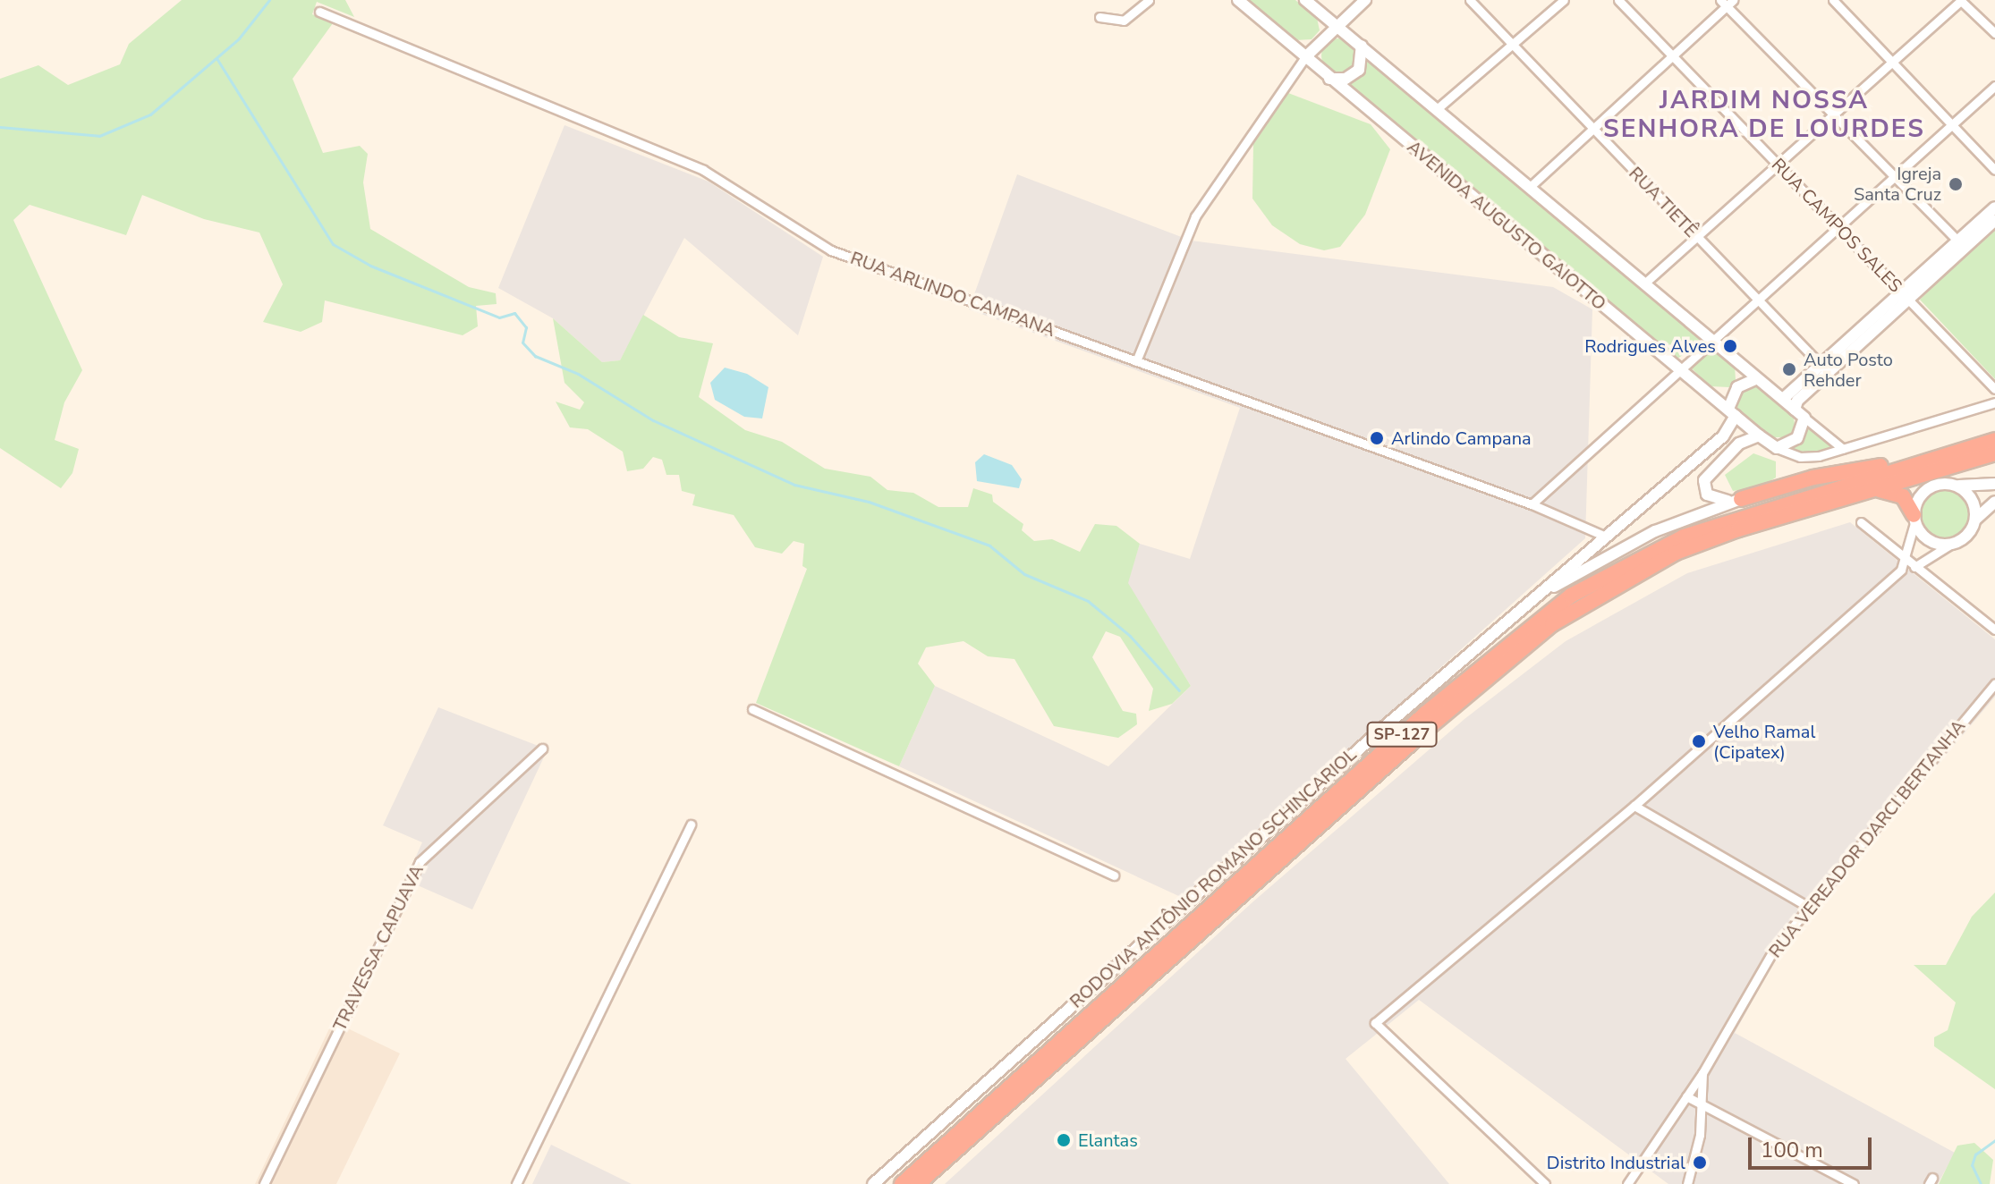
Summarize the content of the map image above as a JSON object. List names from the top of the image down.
{
  "streets": {
    "highway": ["SP-127", "RODOVIA ANTÔNIO ROMANO SCHINCARIOL"],
    "street": [
      "RUA TIETÊ",
      "AVENIDA AUGUSTO GAIOTTO",
      "RUA CAMPOS SALES",
      "RUA ARLINDO CAMPANA",
      "RUA VEREADOR DARCI BERTANHA",
      "TRAVESSA CAPUAVA"
    ]
  },
  "districts": ["JARDIM NOSSA SENHORA DE LOURDES"],
  "places": [
    "Igreja Santa Cruz",
    "Rodrigues Alves",
    "Auto Posto Rehder",
    "Arlindo Campana",
    "Velho Ramal (Cipatex)",
    "Elantas",
    "Distrito Industrial"
  ],
  "scale_bar": "100 m"
}
